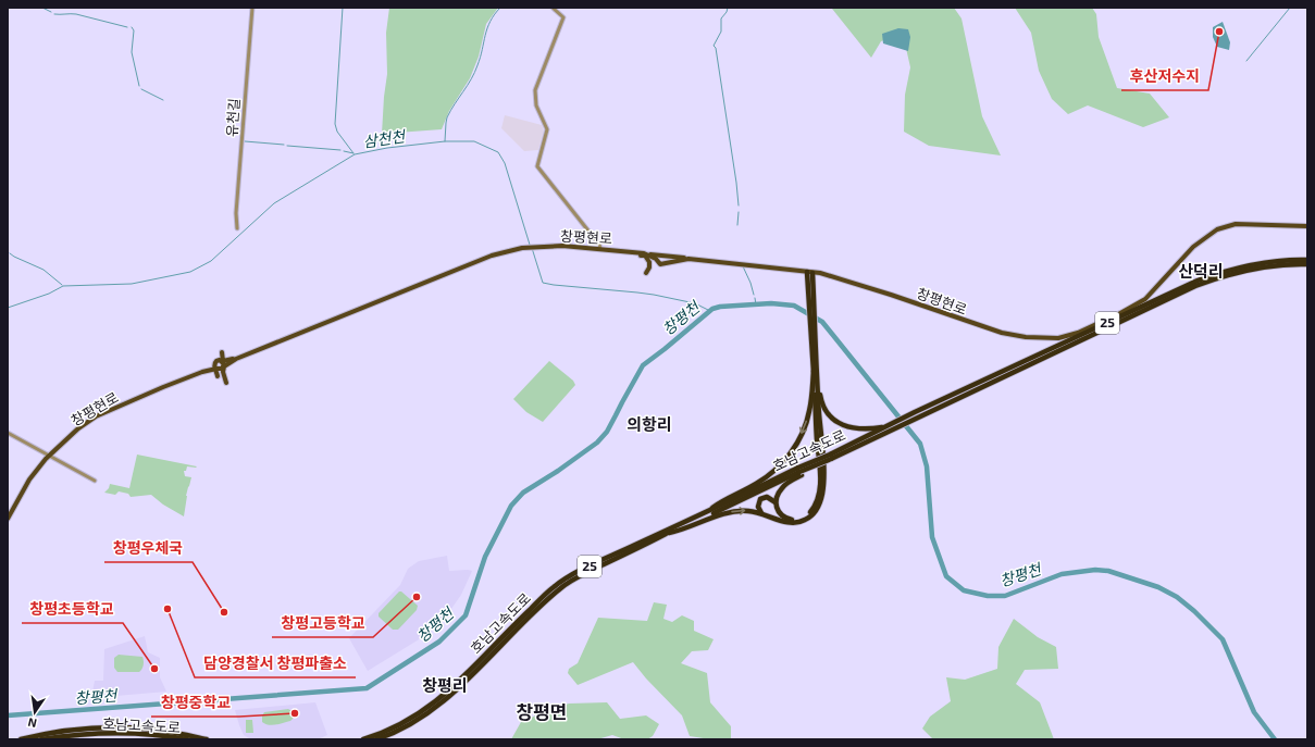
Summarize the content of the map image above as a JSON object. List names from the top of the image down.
{
  "streets": {
    "highway": ["25", "호남고속도로"],
    "main road": ["창평현로"],
    "street": ["유천길"]
  },
  "districts": [
    "산덕리",
    "의항리",
    "창평리",
    "창평면"
  ],
  "water": ["삼천천", "창평천"],
  "places": [
    "후산저수지",
    "창평고등학교",
    "담양경찰서 창평파출소",
    "창평우체국",
    "창평초등학교",
    "창평중학교"
  ],
  "north": "bottom"
}
